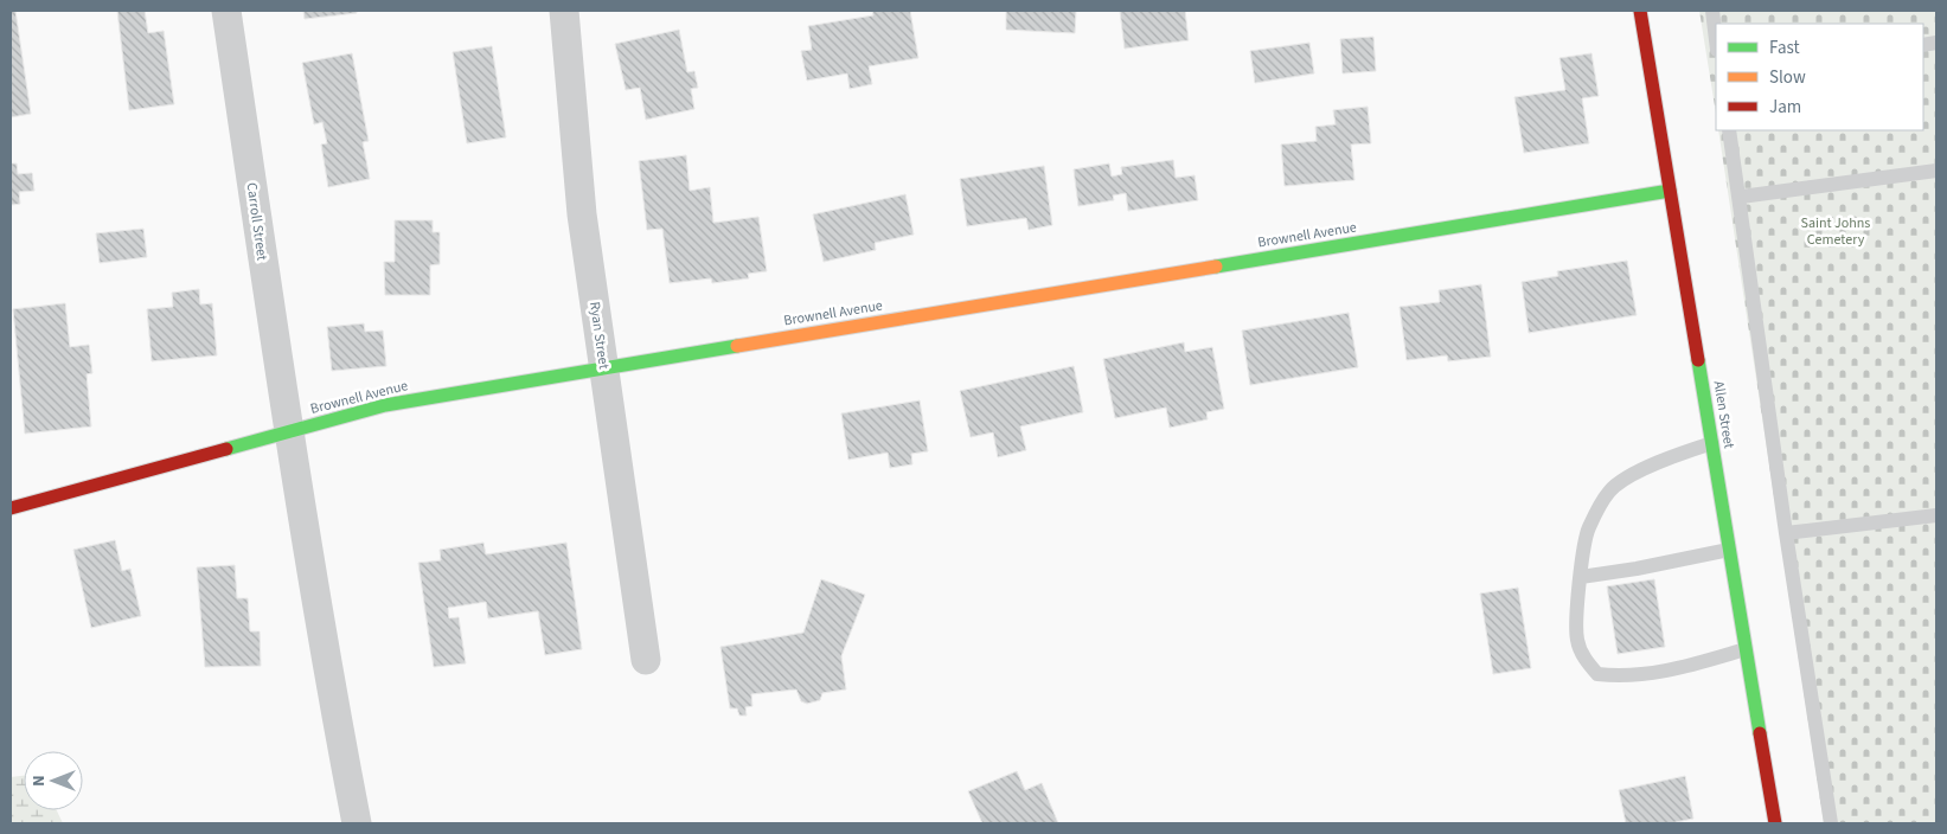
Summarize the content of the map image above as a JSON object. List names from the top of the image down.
{
  "streets": {
    "street": [
      "Carroll Street",
      "Brownell Avenue",
      "Ryan Street",
      "Allen Street"
    ]
  },
  "crossings": [
    ["Carroll Street", "Brownell Avenue"],
    ["Brownell Avenue", "Ryan Street"],
    ["Brownell Avenue", "Allen Street"]
  ],
  "parks": ["Saint Johns Cemetery"],
  "legend": ["Fast", "Slow", "Jam"],
  "north": "left"
}
